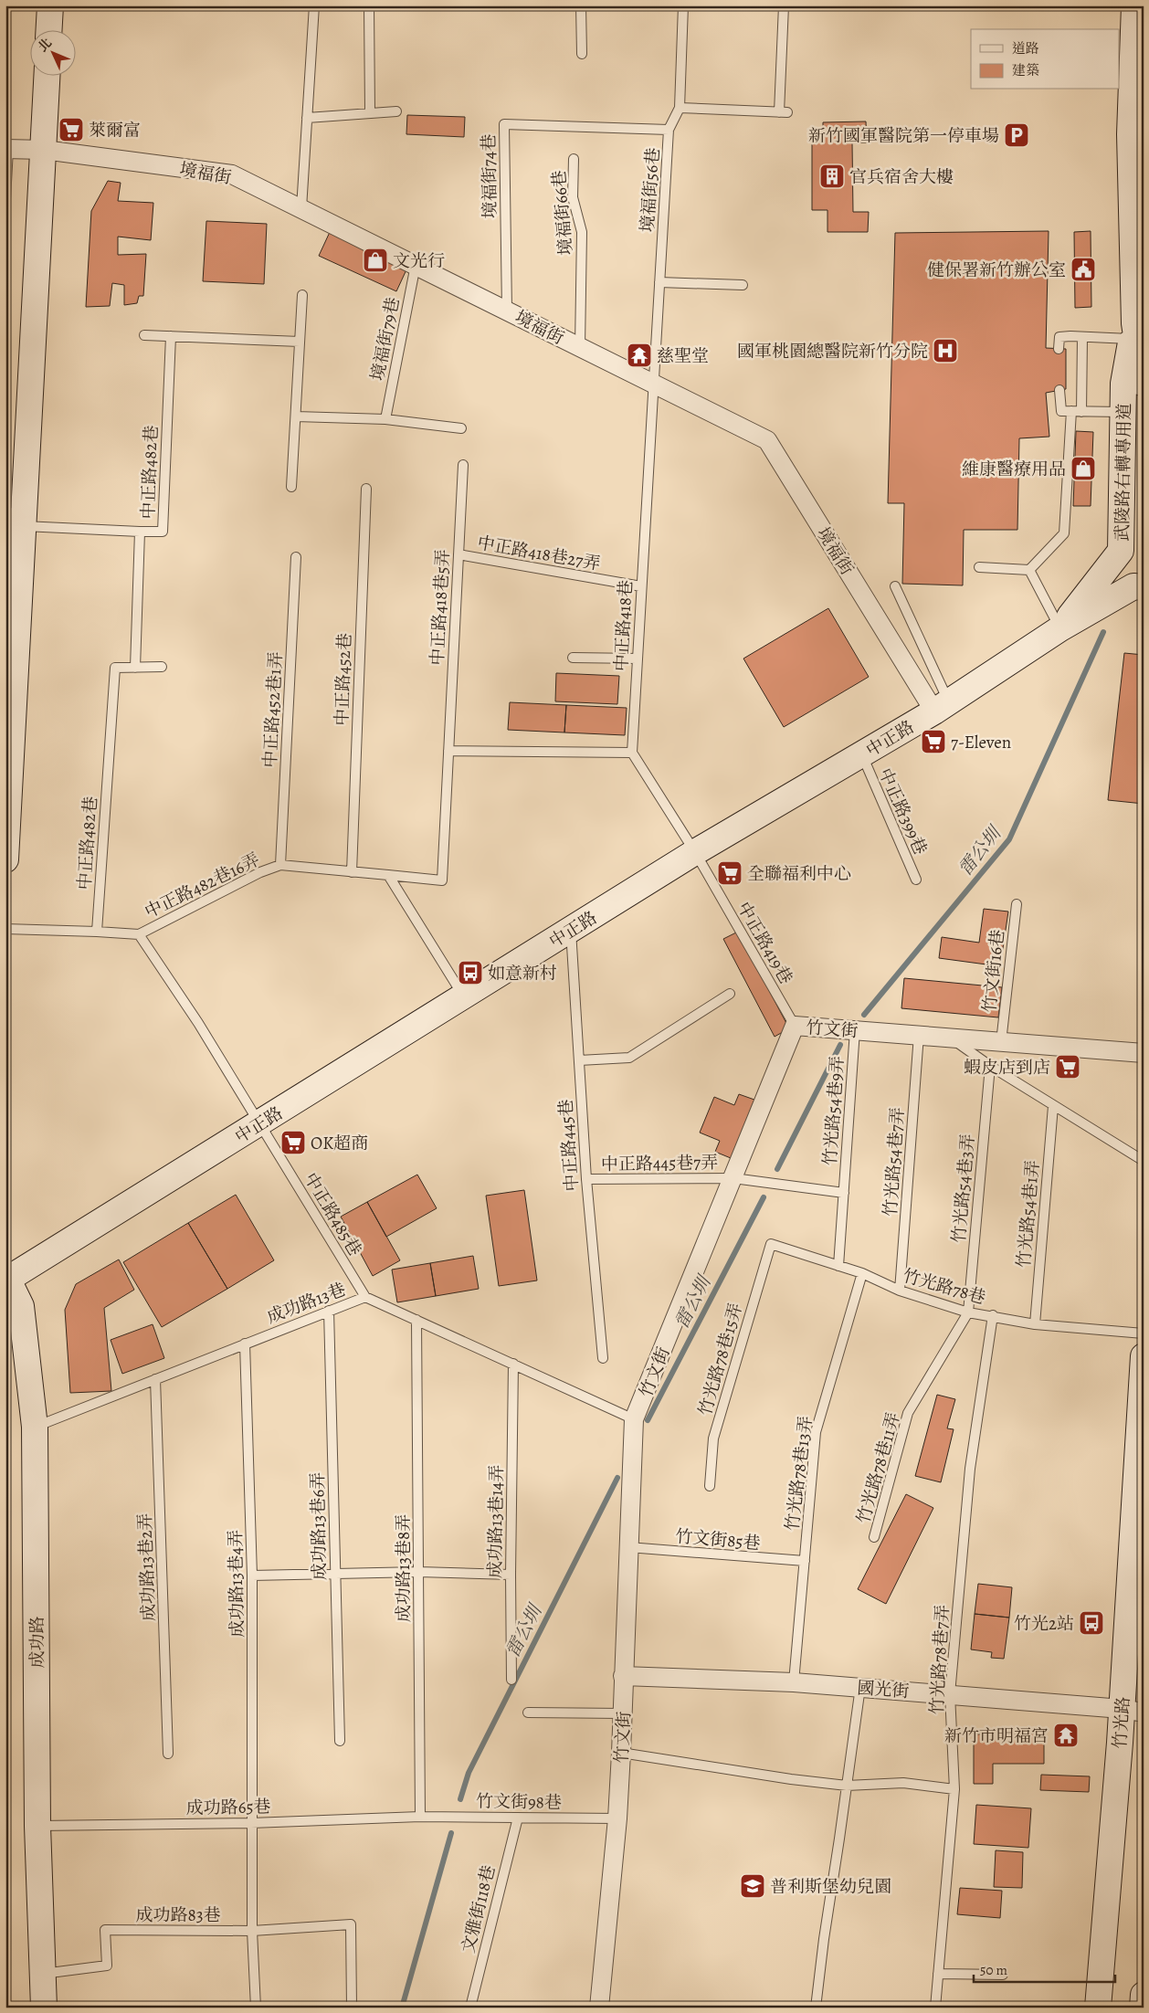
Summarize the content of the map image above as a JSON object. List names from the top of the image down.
{
  "streets": {
    "street": [
      "境福街",
      "武陵路右轉專用道",
      "中正路",
      "竹文街",
      "成功路",
      "國光街",
      "竹光路"
    ],
    "lane": [
      "境福街74巷",
      "境福街56巷",
      "境福街66巷",
      "境福街79巷",
      "中正路482巷",
      "中正路418巷27弄",
      "中正路418巷5弄",
      "中正路418巷",
      "中正路452巷",
      "中正路452巷1弄",
      "中正路399巷",
      "中正路482巷16弄",
      "中正路419巷",
      "竹文街16巷",
      "竹光路54巷9弄",
      "中正路445巷",
      "竹光路54巷7弄",
      "中正路445巷7弄",
      "竹光路54巷3弄",
      "中正路485巷",
      "竹光路54巷1弄",
      "竹光路78巷",
      "成功路13巷",
      "竹光路78巷15弄",
      "竹光路78巷11弄",
      "竹光路78巷13弄",
      "成功路13巷14弄",
      "成功路13巷6弄",
      "竹文街85巷",
      "成功路13巷2弄",
      "成功路13巷8弄",
      "成功路13巷4弄",
      "竹光路78巷7弄",
      "竹文街98巷",
      "成功路65巷",
      "文雅街118巷",
      "成功路83巷"
    ]
  },
  "crossings": [
    ["境福街", "境福街74巷"],
    ["境福街", "境福街56巷"],
    ["境福街", "境福街66巷"],
    ["境福街", "境福街79巷"],
    ["境福街", "中正路418巷"],
    ["境福街", "中正路"],
    ["境福街74巷", "境福街56巷"],
    ["境福街56巷", "中正路418巷"],
    ["武陵路右轉專用道", "中正路"],
    ["中正路418巷27弄", "中正路418巷5弄"],
    ["中正路418巷27弄", "中正路418巷"],
    ["中正路452巷1弄", "中正路482巷16弄"],
    ["中正路", "中正路399巷"],
    ["中正路", "中正路419巷"],
    ["中正路", "中正路445巷"],
    ["中正路", "中正路485巷"],
    ["中正路", "成功路"],
    ["中正路419巷", "竹文街"],
    ["竹文街16巷", "竹文街"],
    ["竹文街", "竹光路54巷9弄"],
    ["竹文街", "竹光路54巷7弄"],
    ["竹文街", "中正路445巷7弄"],
    ["竹文街", "成功路13巷"],
    ["竹文街", "竹文街85巷"],
    ["竹文街", "國光街"],
    ["竹文街", "竹文街98巷"],
    ["竹光路54巷9弄", "中正路445巷7弄"],
    ["竹光路54巷9弄", "竹光路78巷"],
    ["中正路445巷", "中正路445巷7弄"],
    ["竹光路54巷7弄", "竹光路78巷"],
    ["竹光路54巷3弄", "竹光路78巷"],
    ["竹光路54巷3弄", "竹光路78巷11弄"],
    ["中正路485巷", "成功路13巷"],
    ["竹光路54巷1弄", "竹光路78巷"],
    ["竹光路78巷", "竹光路78巷15弄"],
    ["竹光路78巷", "竹光路78巷11弄"],
    ["竹光路78巷", "竹光路78巷13弄"],
    ["竹光路78巷", "竹光路78巷7弄"],
    ["成功路13巷", "成功路13巷14弄"],
    ["成功路13巷", "成功路13巷6弄"],
    ["成功路13巷", "成功路13巷2弄"],
    ["成功路13巷", "成功路13巷8弄"],
    ["成功路13巷", "成功路13巷4弄"],
    ["成功路13巷", "成功路"],
    ["竹光路78巷13弄", "竹文街85巷"],
    ["竹光路78巷13弄", "國光街"],
    ["成功路13巷8弄", "竹文街98巷"],
    ["成功路13巷8弄", "成功路65巷"],
    ["成功路13巷4弄", "成功路65巷"],
    ["成功路13巷4弄", "成功路83巷"],
    ["成功路", "成功路65巷"],
    ["成功路", "成功路83巷"],
    ["竹光路78巷7弄", "國光街"],
    ["國光街", "竹光路"],
    ["竹文街98巷", "成功路65巷"],
    ["竹文街98巷", "文雅街118巷"]
  ],
  "water": ["雷公圳"],
  "places": {
    "supermarket": [
      "萊爾富",
      "7-Eleven",
      "全聯福利中心",
      "蝦皮店到店",
      "OK超商"
    ],
    "parking": ["新竹國軍醫院第一停車場"],
    "building": ["官兵宿舍大樓"],
    "shop": ["文光行", "維康醫療用品"],
    "public building": ["健保署新竹辦公室"],
    "hospital": ["國軍桃園總醫院新竹分院"],
    "temple": ["慈聖堂", "新竹市明福宮"],
    "bus stop": ["如意新村", "竹光2站"],
    "school or university": ["普利斯堡幼兒園"]
  },
  "legend": ["道路", "建築"],
  "scale_bar": "50 m",
  "north": "top left"
}
